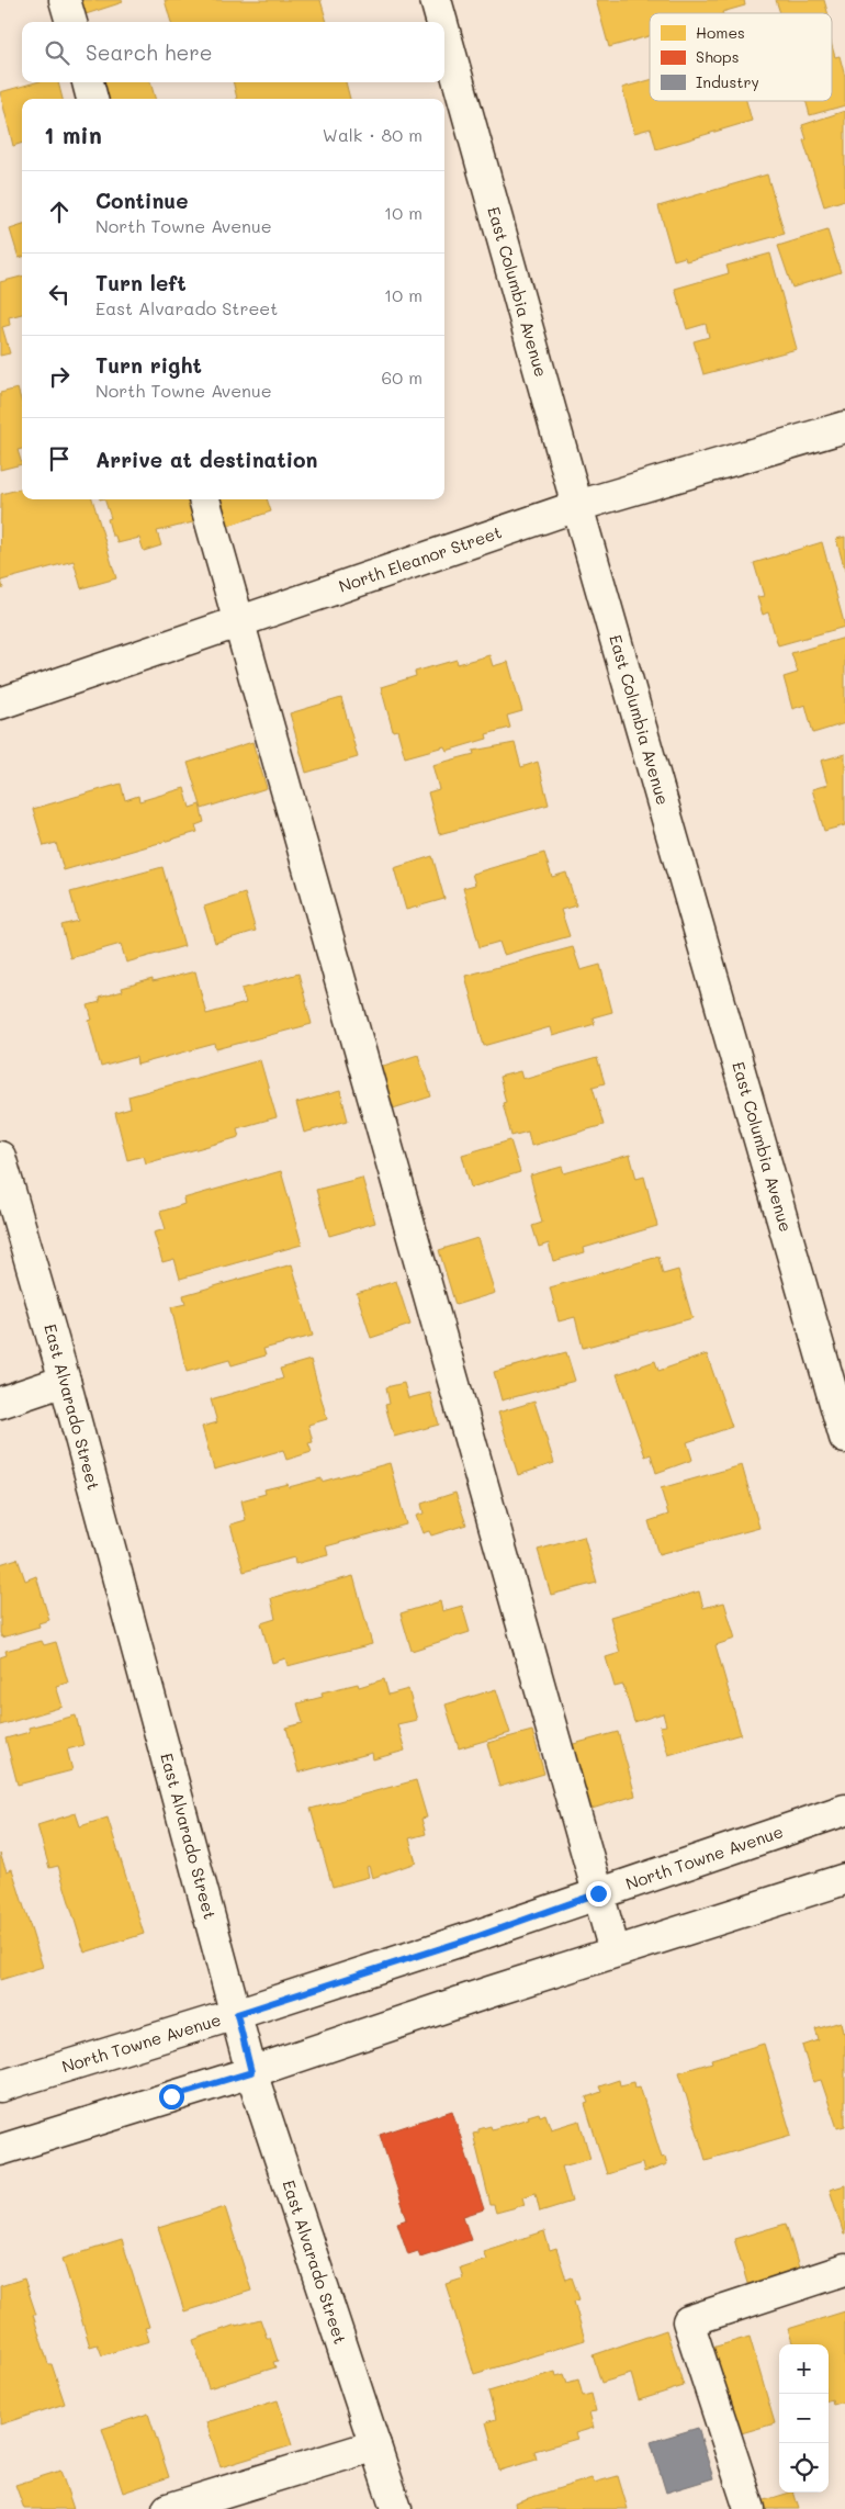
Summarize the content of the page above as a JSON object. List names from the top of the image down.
{
  "streets": {
    "street": [
      "East Columbia Avenue",
      "North Eleanor Street",
      "East Alvarado Street",
      "North Towne Avenue"
    ]
  },
  "crossings": [
    ["East Columbia Avenue", "North Eleanor Street"],
    ["East Alvarado Street", "North Towne Avenue"]
  ],
  "legend": ["Homes", "Shops", "Industry"],
  "page": {
    "search": "Search here",
    "heading": ["1 min", "Walk · 80 m"],
    "list": [
      ["Continue", "North Towne Avenue", "10 m"],
      ["Turn left", "East Alvarado Street", "10 m"],
      ["Turn right", "North Towne Avenue", "60 m"],
      "Arrive at destination"
    ],
    "map_buttons": ["+", "−"]
  }
}
